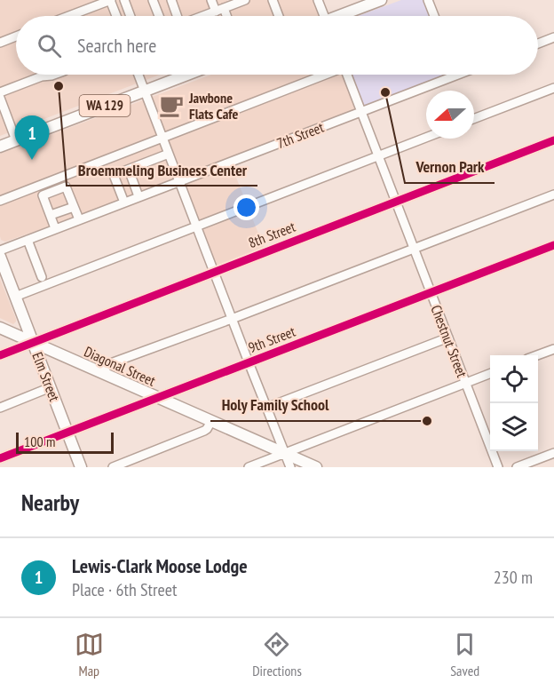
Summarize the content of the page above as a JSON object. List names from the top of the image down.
{
  "streets": {
    "main road": ["WA 129", "Diagonal Street", "Elm Street"],
    "street": [
      "7th Street",
      "8th Street",
      "9th Street",
      "Chestnut Street"
    ]
  },
  "crossings": [
    ["7th Street", "Chestnut Street"],
    ["8th Street", "Chestnut Street"],
    ["8th Street", "Diagonal Street"],
    ["8th Street", "Elm Street"],
    ["9th Street", "Chestnut Street"],
    ["9th Street", "Diagonal Street"],
    ["9th Street", "Elm Street"],
    ["Diagonal Street", "Elm Street"]
  ],
  "places": {
    "other": ["Broemmeling Business Center", "Vernon Park", "Holy Family School"],
    "cafe": ["Jawbone Flats Cafe"]
  },
  "scale_bar": "100 m",
  "north": "left",
  "page": {
    "search": "Search here",
    "pins": "1",
    "scale": "100 m",
    "heading": "Nearby",
    "list": [
      {
        "mark": "1",
        "name": "Lewis-Clark Moose Lodge",
        "note": "Place · 6th Street",
        "value": "230 m"
      }
    ],
    "nav": ["Map", "Directions", "Saved"]
  }
}
